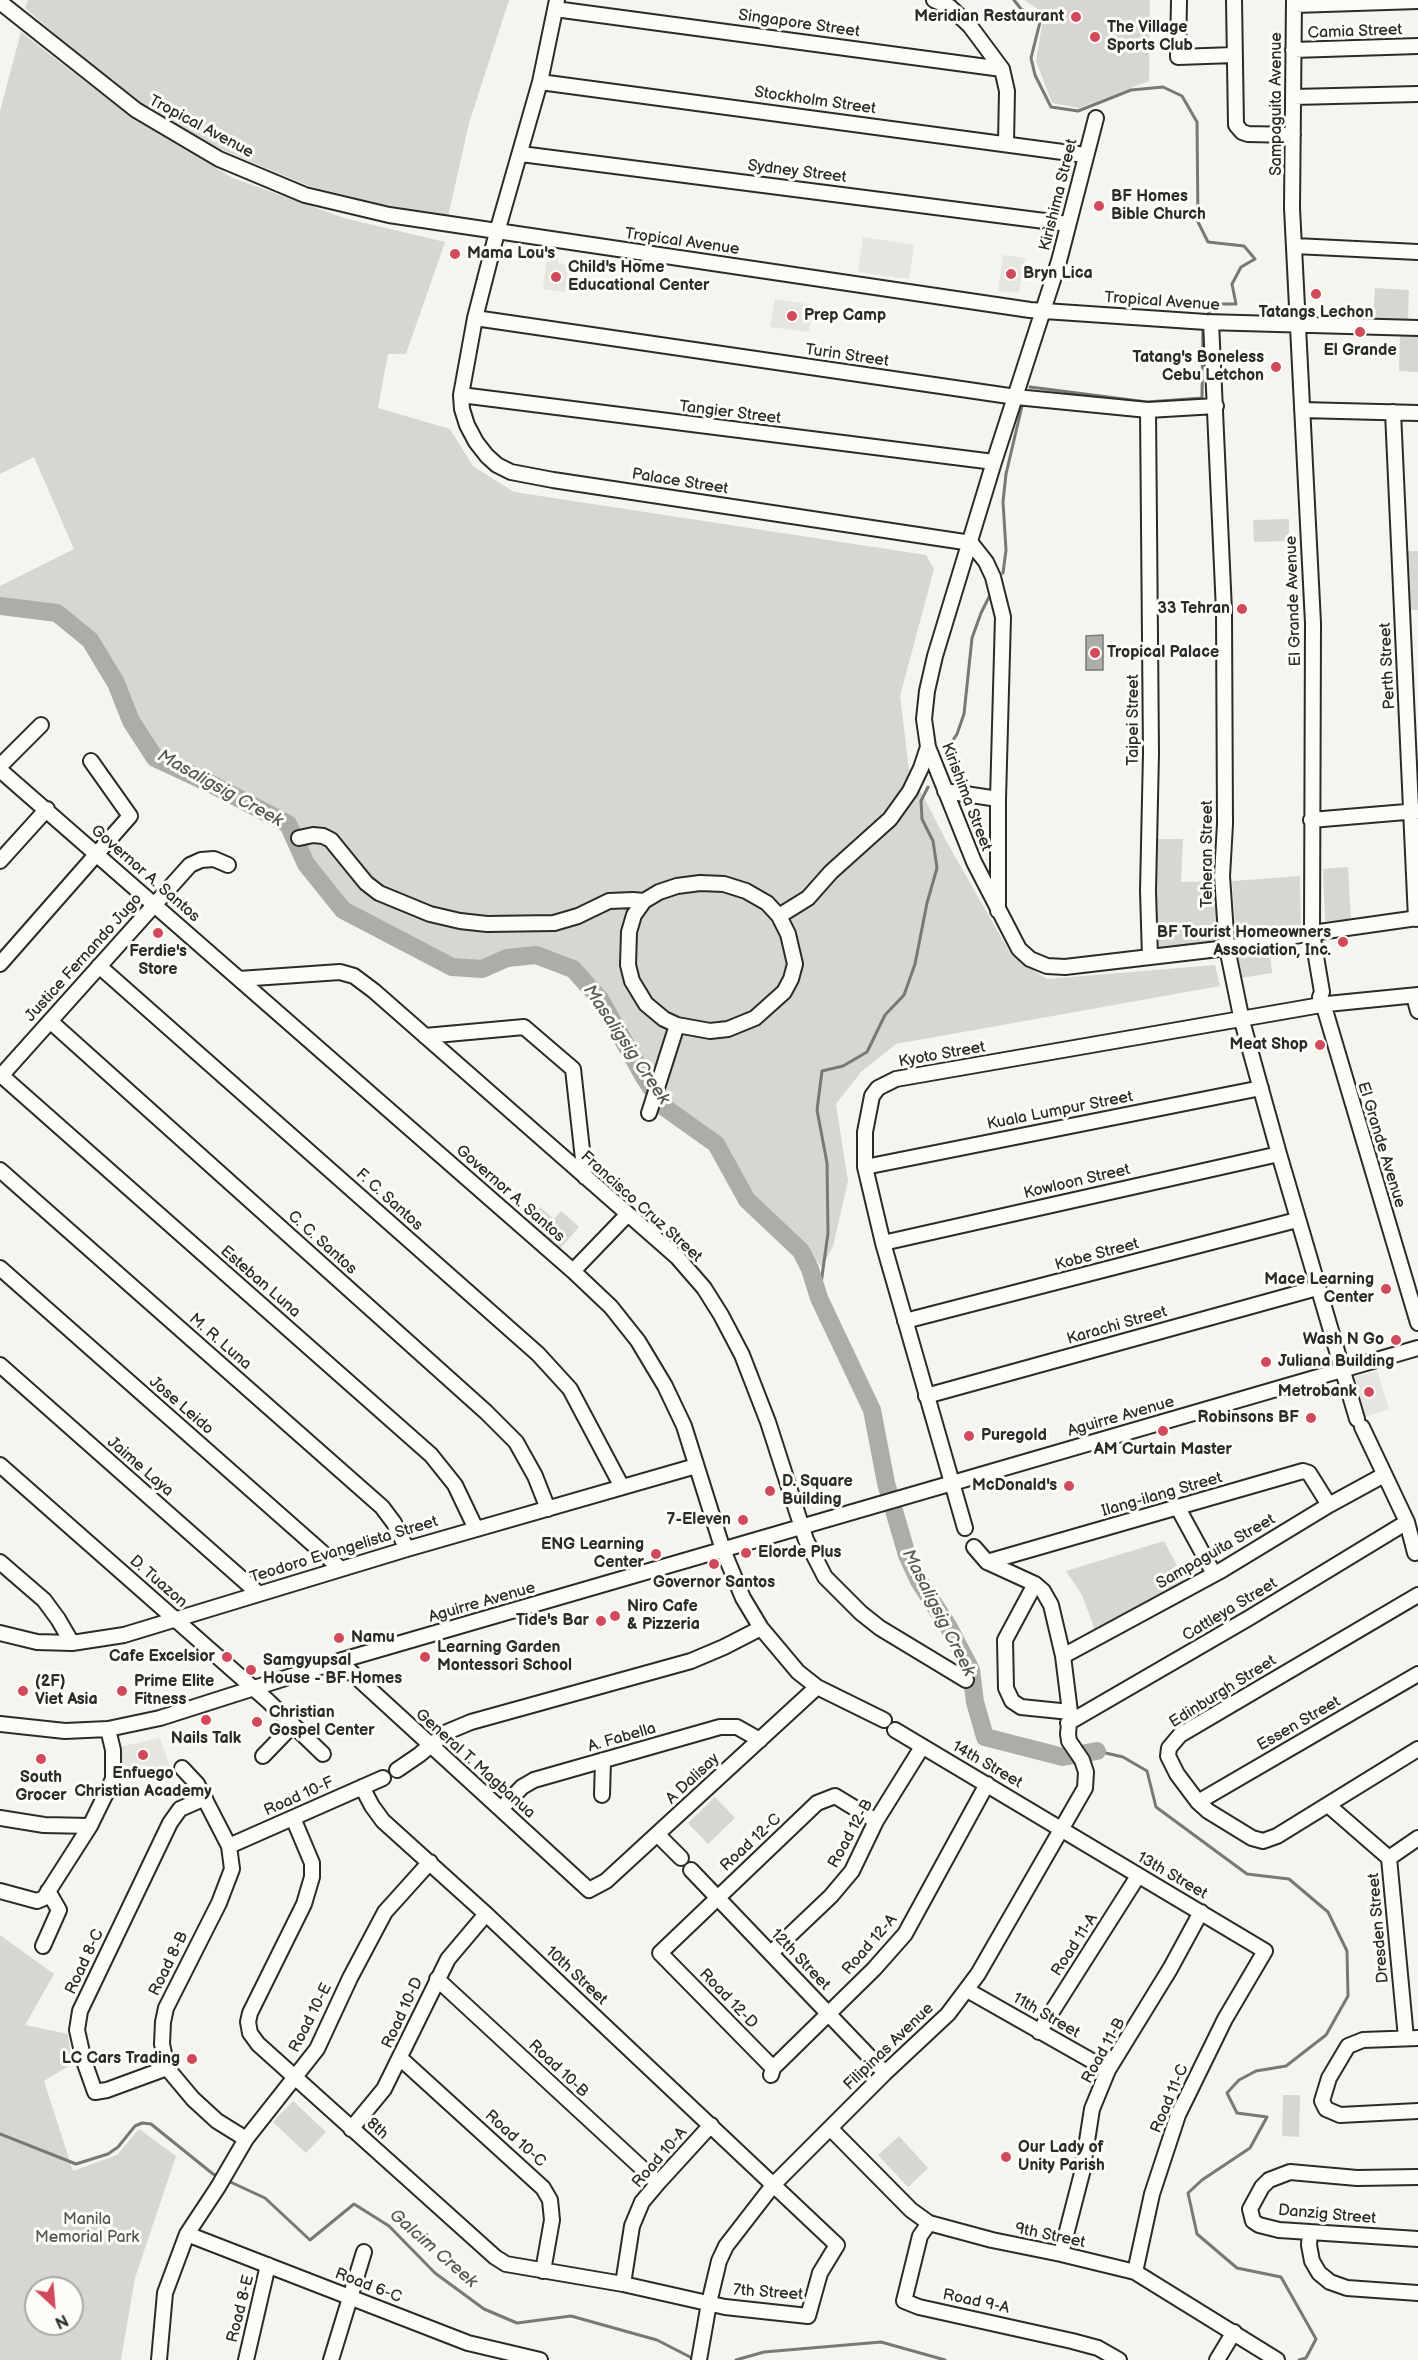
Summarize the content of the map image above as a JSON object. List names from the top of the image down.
{
  "streets": {
    "street": [
      "Singapore Street",
      "Camia Street",
      "Stockholm Street",
      "Sampaguita Avenue",
      "Tropical Avenue",
      "Sydney Street",
      "Kirishima Street",
      "Turin Street",
      "Tangier Street",
      "Palace Street",
      "El Grande Avenue",
      "Perth Street",
      "Taipei Street",
      "Teheran Street",
      "Governor A. Santos",
      "Justice Fernando Jugo",
      "Kyoto Street",
      "Kuala Lumpur Street",
      "Kowloon Street",
      "F. C. Santos",
      "Francisco Cruz Street",
      "C. C. Santos",
      "Kobe Street",
      "Esteban Luna",
      "Karachi Street",
      "M. R. Luna",
      "Jose Leido",
      "Aguirre Avenue",
      "Jaime Laya",
      "Ilang-ilang Street",
      "Teodoro Evangelista Street",
      "Sampaguita Street",
      "D. Tuazon",
      "Cattleya Street",
      "Edinburgh Street",
      "Essen Street",
      "A. Fabella",
      "General T. Magbanua",
      "14th Street",
      "A Dalisay",
      "Road 10-F",
      "Road 12-B",
      "Road 12-C",
      "13th Street",
      "Dresden Street",
      "Road 12-A",
      "Road 11-A",
      "12th Street",
      "Road 8-C",
      "Road 8-B",
      "10th Street",
      "Road 12-D",
      "Road 10-D",
      "11th Street",
      "Road 10-E",
      "Filipinas Avenue",
      "Road 11-B",
      "Road 10-B",
      "Road 11-C",
      "8th",
      "Road 10-C",
      "Road 10-A",
      "Danzig Street",
      "9th Street",
      "Road 6-C",
      "7th Street",
      "Road 9-A",
      "Road 8-E"
    ]
  },
  "crossings": [
    ["Singapore Street", "Palace Street"],
    ["Camia Street", "Sampaguita Avenue"],
    ["Stockholm Street", "Kirishima Street"],
    ["Stockholm Street", "Palace Street"],
    ["Sampaguita Avenue", "El Grande Avenue"],
    ["Tropical Avenue", "Kirishima Street"],
    ["Tropical Avenue", "Palace Street"],
    ["Tropical Avenue", "El Grande Avenue"],
    ["Tropical Avenue", "Teheran Street"],
    ["Sydney Street", "Kirishima Street"],
    ["Sydney Street", "Palace Street"],
    ["Kirishima Street", "Turin Street"],
    ["Kirishima Street", "Tangier Street"],
    ["Kirishima Street", "Palace Street"],
    ["Kirishima Street", "El Grande Avenue"],
    ["Kirishima Street", "Perth Street"],
    ["Kirishima Street", "Taipei Street"],
    ["Kirishima Street", "Teheran Street"],
    ["Turin Street", "Palace Street"],
    ["Turin Street", "Taipei Street"],
    ["Turin Street", "Teheran Street"],
    ["Tangier Street", "Palace Street"],
    ["El Grande Avenue", "Kyoto Street"],
    ["Teheran Street", "Kyoto Street"],
    ["Teheran Street", "Kuala Lumpur Street"],
    ["Teheran Street", "Kowloon Street"],
    ["Teheran Street", "Kobe Street"],
    ["Teheran Street", "Karachi Street"],
    ["Teheran Street", "Aguirre Avenue"],
    ["Teheran Street", "Sampaguita Street"],
    ["Teheran Street", "Cattleya Street"],
    ["Governor A. Santos", "Justice Fernando Jugo"],
    ["Governor A. Santos", "Francisco Cruz Street"],
    ["Governor A. Santos", "Aguirre Avenue"],
    ["Governor A. Santos", "Teodoro Evangelista Street"],
    ["Governor A. Santos", "A Dalisay"],
    ["Justice Fernando Jugo", "F. C. Santos"],
    ["Justice Fernando Jugo", "C. C. Santos"],
    ["Justice Fernando Jugo", "Esteban Luna"],
    ["Kyoto Street", "Kuala Lumpur Street"],
    ["Kyoto Street", "Kowloon Street"],
    ["Kyoto Street", "Kobe Street"],
    ["Kyoto Street", "Karachi Street"],
    ["Kyoto Street", "Aguirre Avenue"],
    ["F. C. Santos", "Teodoro Evangelista Street"],
    ["Francisco Cruz Street", "Aguirre Avenue"],
    ["C. C. Santos", "Teodoro Evangelista Street"],
    ["Esteban Luna", "Teodoro Evangelista Street"],
    ["M. R. Luna", "Teodoro Evangelista Street"],
    ["Jose Leido", "Teodoro Evangelista Street"],
    ["Aguirre Avenue", "D. Tuazon"],
    ["Aguirre Avenue", "General T. Magbanua"],
    ["Jaime Laya", "Teodoro Evangelista Street"],
    ["Ilang-ilang Street", "Sampaguita Street"],
    ["Teodoro Evangelista Street", "D. Tuazon"],
    ["Cattleya Street", "Filipinas Avenue"],
    ["Edinburgh Street", "Essen Street"],
    ["Edinburgh Street", "Dresden Street"],
    ["A. Fabella", "General T. Magbanua"],
    ["A. Fabella", "A Dalisay"],
    ["General T. Magbanua", "A Dalisay"],
    ["14th Street", "Road 12-B"],
    ["14th Street", "13th Street"],
    ["14th Street", "Road 12-A"],
    ["14th Street", "Filipinas Avenue"],
    ["Road 10-F", "Road 8-B"],
    ["Road 10-F", "10th Street"],
    ["Road 10-F", "8th"],
    ["Road 12-B", "Road 12-C"],
    ["Road 12-B", "12th Street"],
    ["Road 12-C", "12th Street"],
    ["Road 12-C", "Road 12-D"],
    ["13th Street", "Road 11-A"],
    ["13th Street", "Filipinas Avenue"],
    ["13th Street", "Road 11-B"],
    ["13th Street", "Road 11-C"],
    ["Road 12-A", "12th Street"],
    ["Road 12-A", "Road 12-D"],
    ["Road 11-A", "11th Street"],
    ["12th Street", "Filipinas Avenue"],
    ["Road 8-C", "Road 8-B"],
    ["10th Street", "Road 10-D"],
    ["10th Street", "Road 10-E"],
    ["10th Street", "Filipinas Avenue"],
    ["10th Street", "Road 10-A"],
    ["10th Street", "7th Street"],
    ["Road 10-D", "Road 10-B"],
    ["Road 10-D", "8th"],
    ["Road 10-D", "Road 10-C"],
    ["11th Street", "Filipinas Avenue"],
    ["11th Street", "Road 11-B"],
    ["Road 10-E", "8th"],
    ["Road 10-E", "Road 6-C"],
    ["Filipinas Avenue", "8th"],
    ["Filipinas Avenue", "9th Street"],
    ["Filipinas Avenue", "7th Street"],
    ["Road 11-B", "9th Street"],
    ["Road 10-B", "Road 10-A"],
    ["Road 11-C", "9th Street"],
    ["8th", "Road 10-C"],
    ["8th", "Road 10-A"],
    ["8th", "7th Street"],
    ["9th Street", "Road 9-A"],
    ["Road 6-C", "Road 8-E"]
  ],
  "water": ["Masaligsig Creek", "Galcim Creek"],
  "parks": ["Manila Memorial Park"],
  "places": [
    "Meridian Restaurant",
    "The Village Sports Club",
    "BF Homes Bible Church",
    "Mama Lou's",
    "Bryn Lica",
    "Child's Home Educational Center",
    "Tatangs Lechon",
    "Prep Camp",
    "El Grande",
    "Tatang's Boneless Cebu Letchon",
    "33 Tehran",
    "Tropical Palace",
    "Ferdie's Store",
    "BF Tourist Homeowners Association, Inc.",
    "Meat Shop",
    "Mace Learning Center",
    "Wash N Go",
    "Juliana Building",
    "Metrobank",
    "Robinsons BF",
    "AM Curtain Master",
    "Puregold",
    "McDonald's",
    "D. Square Building",
    "7-Eleven",
    "Elorde Plus",
    "ENG Learning Center",
    "Governor Santos",
    "Niro Cafe & Pizzeria",
    "Tide's Bar",
    "Namu",
    "Cafe Excelsior",
    "Learning Garden Montessori School",
    "Samgyupsal House - BF Homes",
    "(2F) Viet Asia",
    "Prime Elite Fitness",
    "Nails Talk",
    "Christian Gospel Center",
    "Enfuego Christian Academy",
    "South Grocer",
    "LC Cars Trading",
    "Our Lady of Unity Parish"
  ],
  "north": "bottom right"
}
